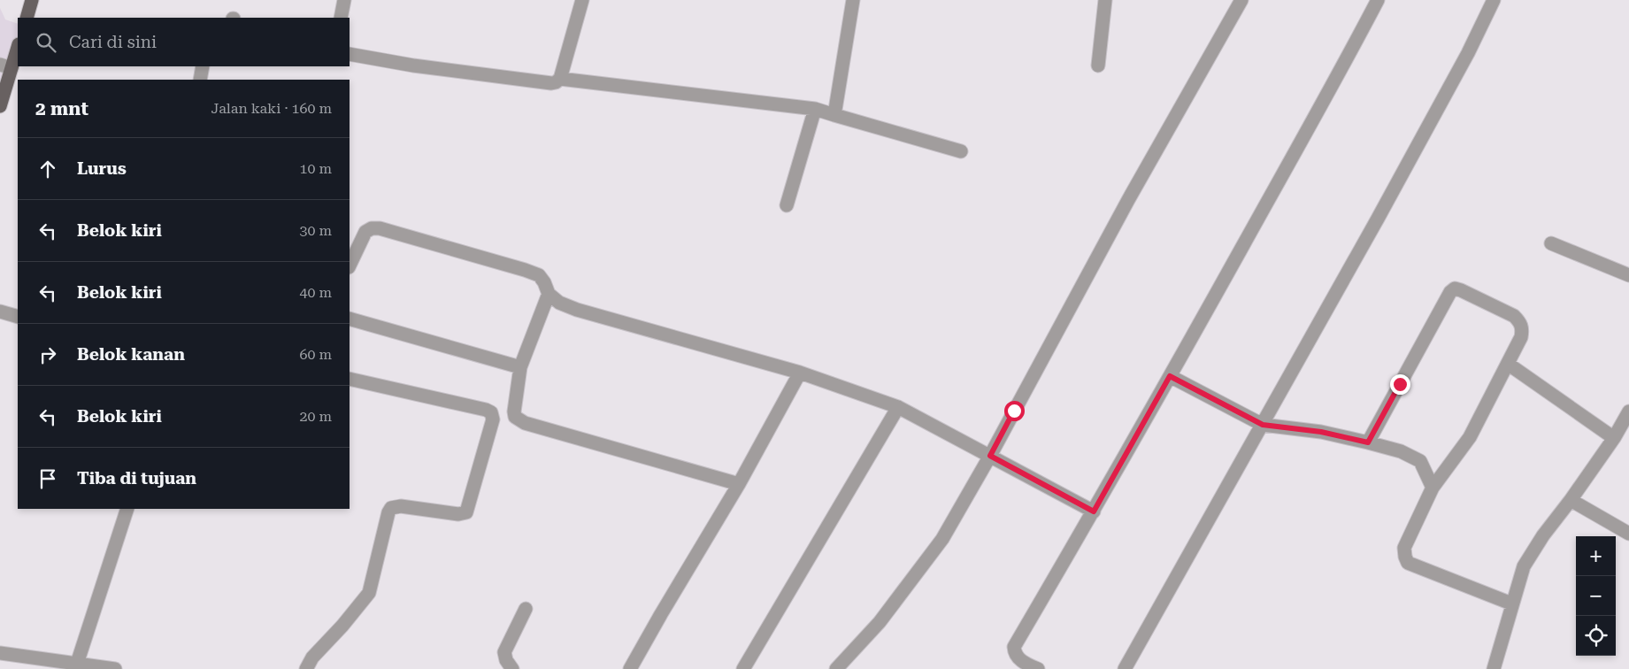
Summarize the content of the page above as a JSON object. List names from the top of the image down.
{
  "page": {
    "search": "Cari di sini",
    "heading": ["2 mnt", "Jalan kaki · 160 m"],
    "list": [
      ["Lurus", "10 m"],
      ["Belok kiri", "30 m"],
      ["Belok kiri", "40 m"],
      ["Belok kanan", "60 m"],
      ["Belok kiri", "20 m"],
      "Tiba di tujuan"
    ],
    "map_buttons": ["+", "−"]
  }
}
